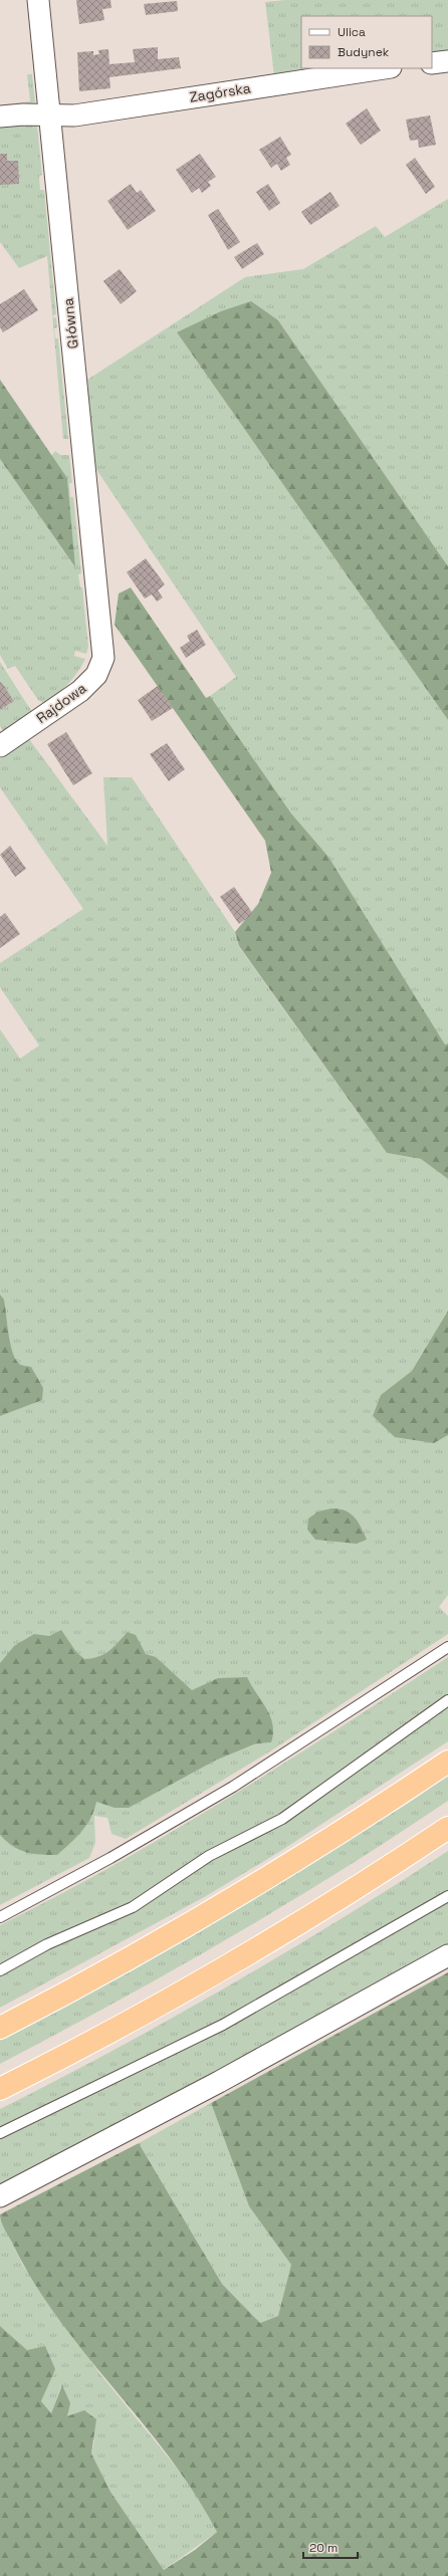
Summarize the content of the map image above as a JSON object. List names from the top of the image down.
{
  "streets": {
    "street": ["Zagórska", "Główna", "Rajdowa"]
  },
  "crossings": [
    ["Zagórska", "Główna"],
    ["Główna", "Rajdowa"]
  ],
  "legend": ["Ulica", "Budynek"],
  "scale_bar": "20 m"
}
